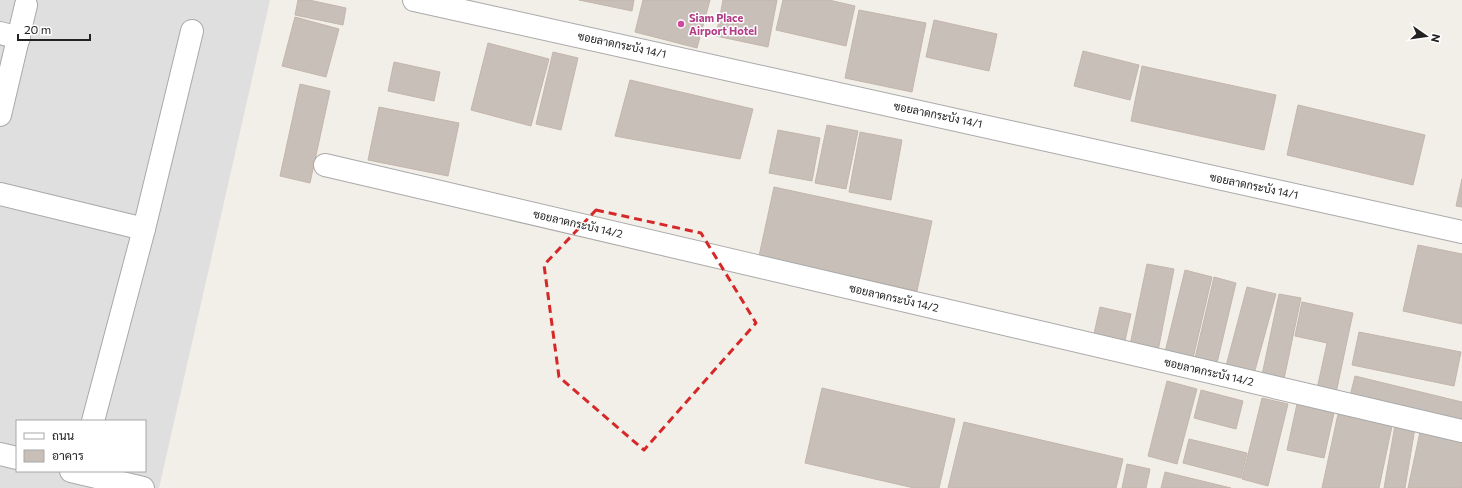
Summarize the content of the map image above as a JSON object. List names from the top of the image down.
{
  "streets": {
    "street": ["ซอยลาดกระบัง 14/1", "ซอยลาดกระบัง 14/2"]
  },
  "places": ["Siam Place Airport Hotel"],
  "legend": ["ถนน", "อาคาร"],
  "scale_bar": "20 m",
  "north": "right"
}
